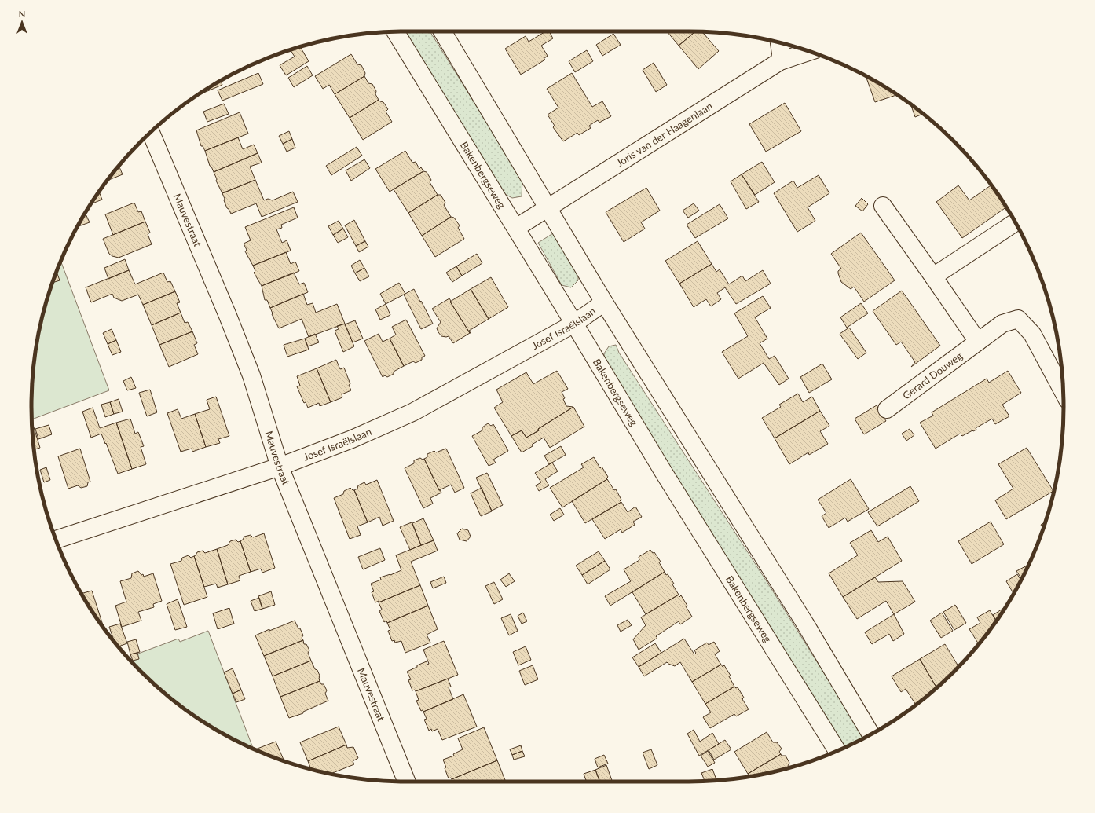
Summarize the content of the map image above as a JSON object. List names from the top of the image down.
{
  "streets": {
    "street": [
      "Joris van der Haagenlaan",
      "Bakenbergseweg",
      "Mauvestraat",
      "Josef Israëlslaan",
      "Gerard Douweg"
    ]
  },
  "crossings": [
    ["Joris van der Haagenlaan", "Bakenbergseweg"],
    ["Bakenbergseweg", "Josef Israëlslaan"],
    ["Mauvestraat", "Josef Israëlslaan"]
  ],
  "north": "top"
}
